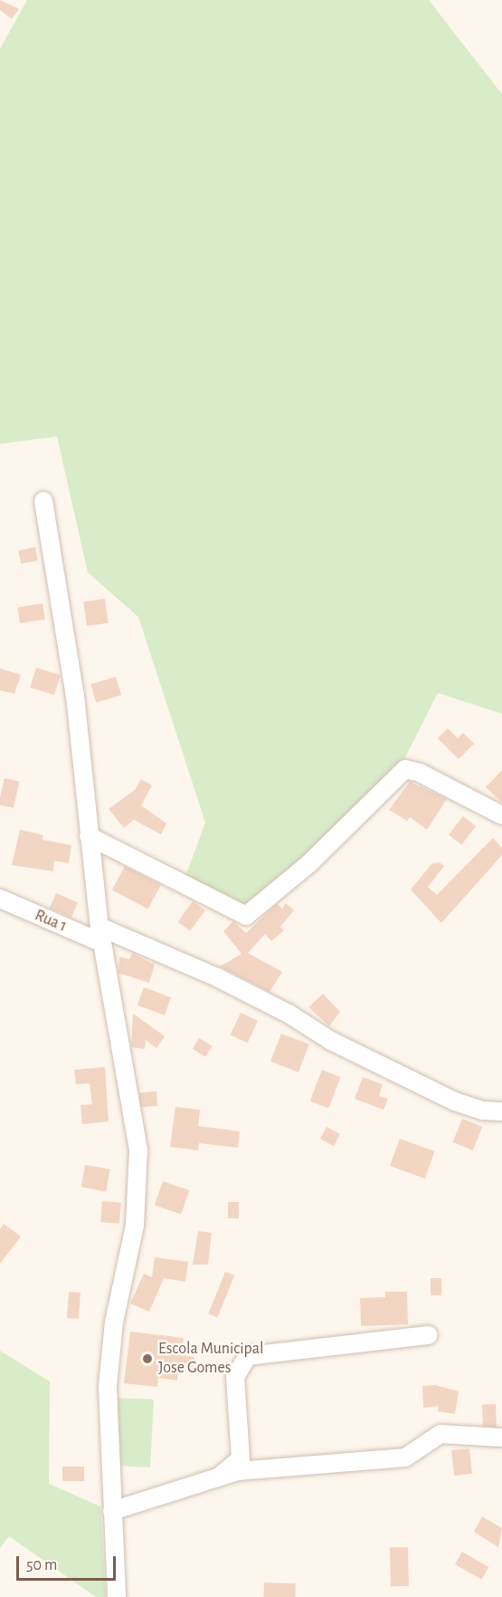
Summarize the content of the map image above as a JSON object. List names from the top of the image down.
{
  "streets": {
    "street": ["Rua 1"]
  },
  "places": ["Escola Municipal Jose Gomes"],
  "scale_bar": "50 m"
}
